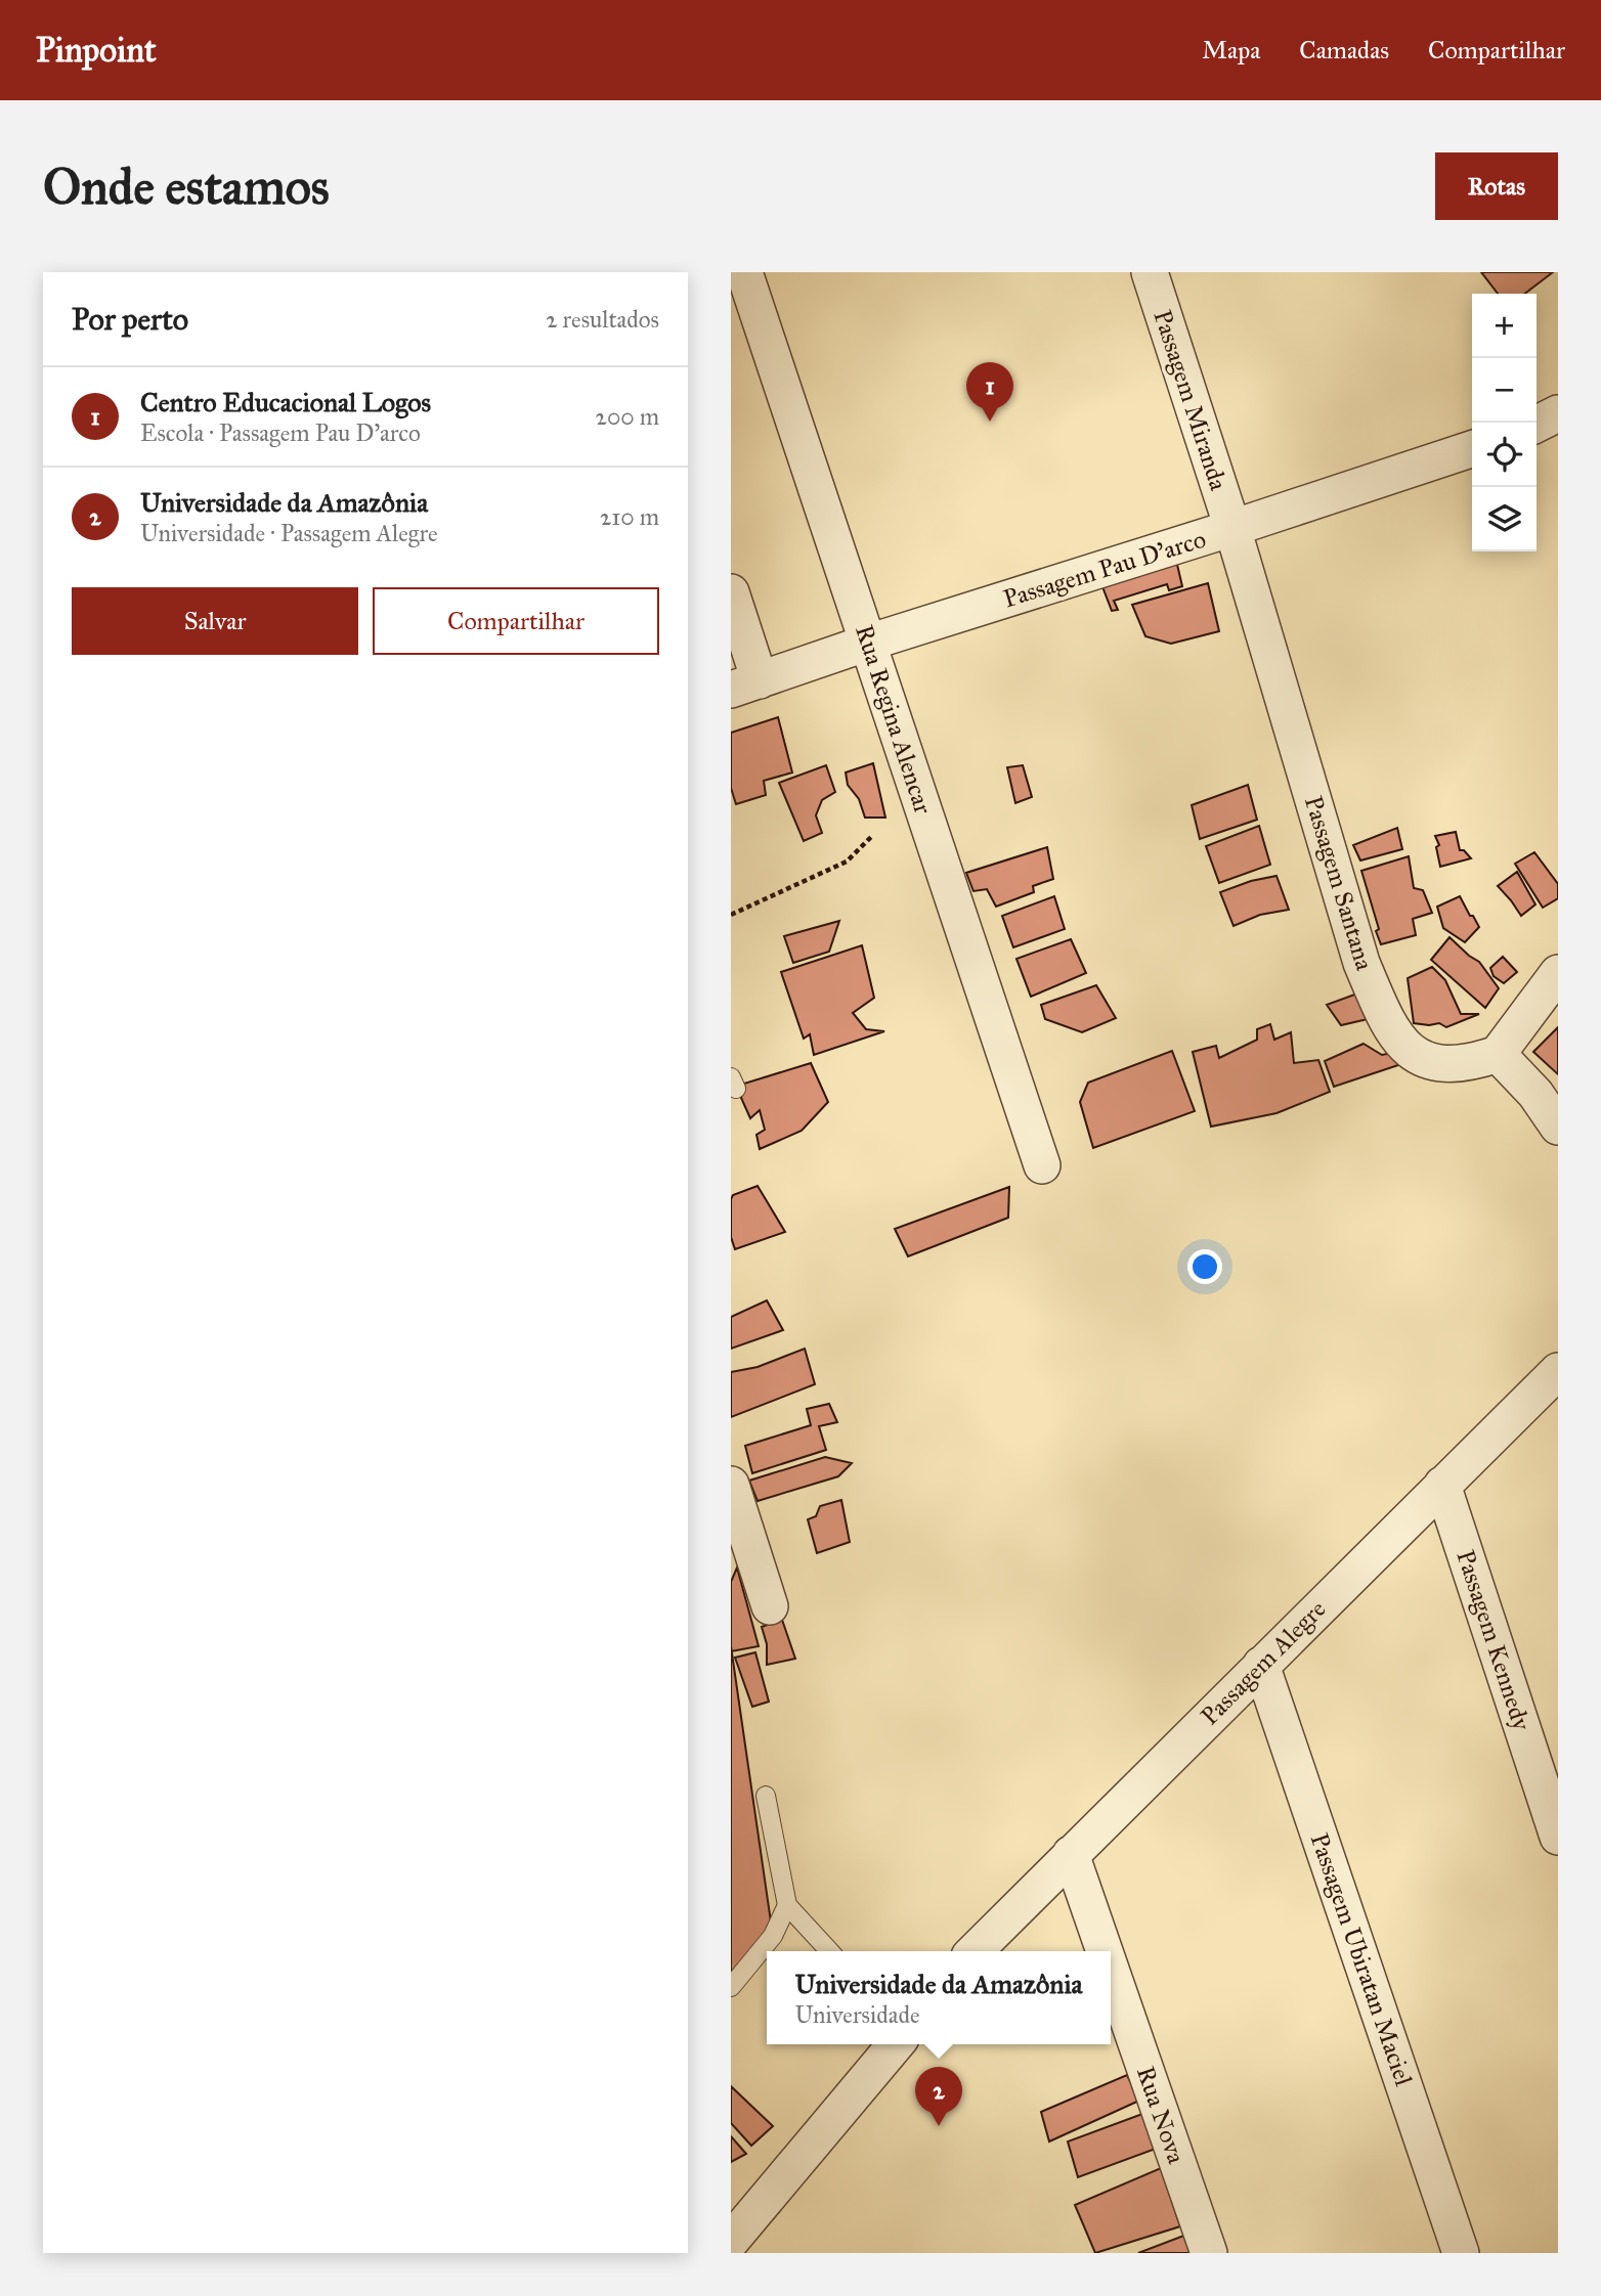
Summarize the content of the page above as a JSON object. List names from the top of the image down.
{
  "streets": {
    "street": [
      "Passagem Miranda",
      "Passagem Pau D'arco",
      "Rua Regina Alencar",
      "Passagem Santana",
      "Passagem Kennedy",
      "Passagem Alegre",
      "Passagem Ubiratan Maciel",
      "Rua Nova"
    ]
  },
  "crossings": [
    ["Passagem Miranda", "Passagem Pau D'arco"],
    ["Passagem Miranda", "Passagem Santana"],
    ["Passagem Pau D'arco", "Rua Regina Alencar"],
    ["Passagem Pau D'arco", "Passagem Santana"],
    ["Passagem Kennedy", "Passagem Alegre"],
    ["Passagem Alegre", "Passagem Ubiratan Maciel"],
    ["Passagem Alegre", "Rua Nova"]
  ],
  "page": {
    "header": "Pinpoint",
    "nav": ["Mapa", "Camadas", "Compartilhar"],
    "buttons": [
      "Rotas",
      ["Salvar", "Compartilhar"]
    ],
    "title": "Onde estamos",
    "heading": ["Por perto", "2 resultados"],
    "map_buttons": ["+", "−"],
    "pins": ["1", "2"],
    "list": [
      {
        "mark": "1",
        "name": "Centro Educacional Logos",
        "note": "Escola · Passagem Pau D'arco",
        "value": "200 m"
      },
      {
        "mark": "2",
        "name": "Universidade da Amazônia",
        "note": "Universidade · Passagem Alegre",
        "value": "210 m"
      }
    ],
    "popup": ["Universidade da Amazônia", "Universidade"]
  }
}
